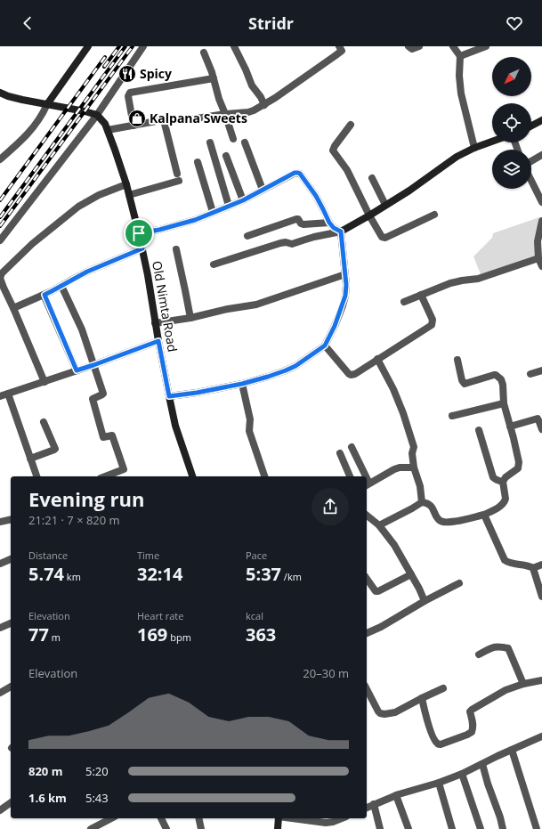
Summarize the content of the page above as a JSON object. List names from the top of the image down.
{
  "streets": {
    "street": ["Old Nimta Road"]
  },
  "places": {
    "restaurant": ["Spicy"],
    "shop": ["Kalpana Sweets"]
  },
  "north": "bottom left",
  "page": {
    "header": "Stridr",
    "heading": ["Evening run", "21:21 · 7 × 820 m"],
    "stats": [
      ["Distance", "5.74 km"],
      ["Time", "32:14"],
      ["Pace", "5:37 /km"],
      ["Elevation", "77 m"],
      ["Heart rate", "169 bpm"],
      ["kcal", "363"]
    ],
    "chart": ["Elevation", "20–30 m"],
    "list": [
      {
        "name": "820 m",
        "note": "5:20"
      },
      {
        "name": "1.6 km",
        "note": "5:43"
      }
    ]
  }
}
